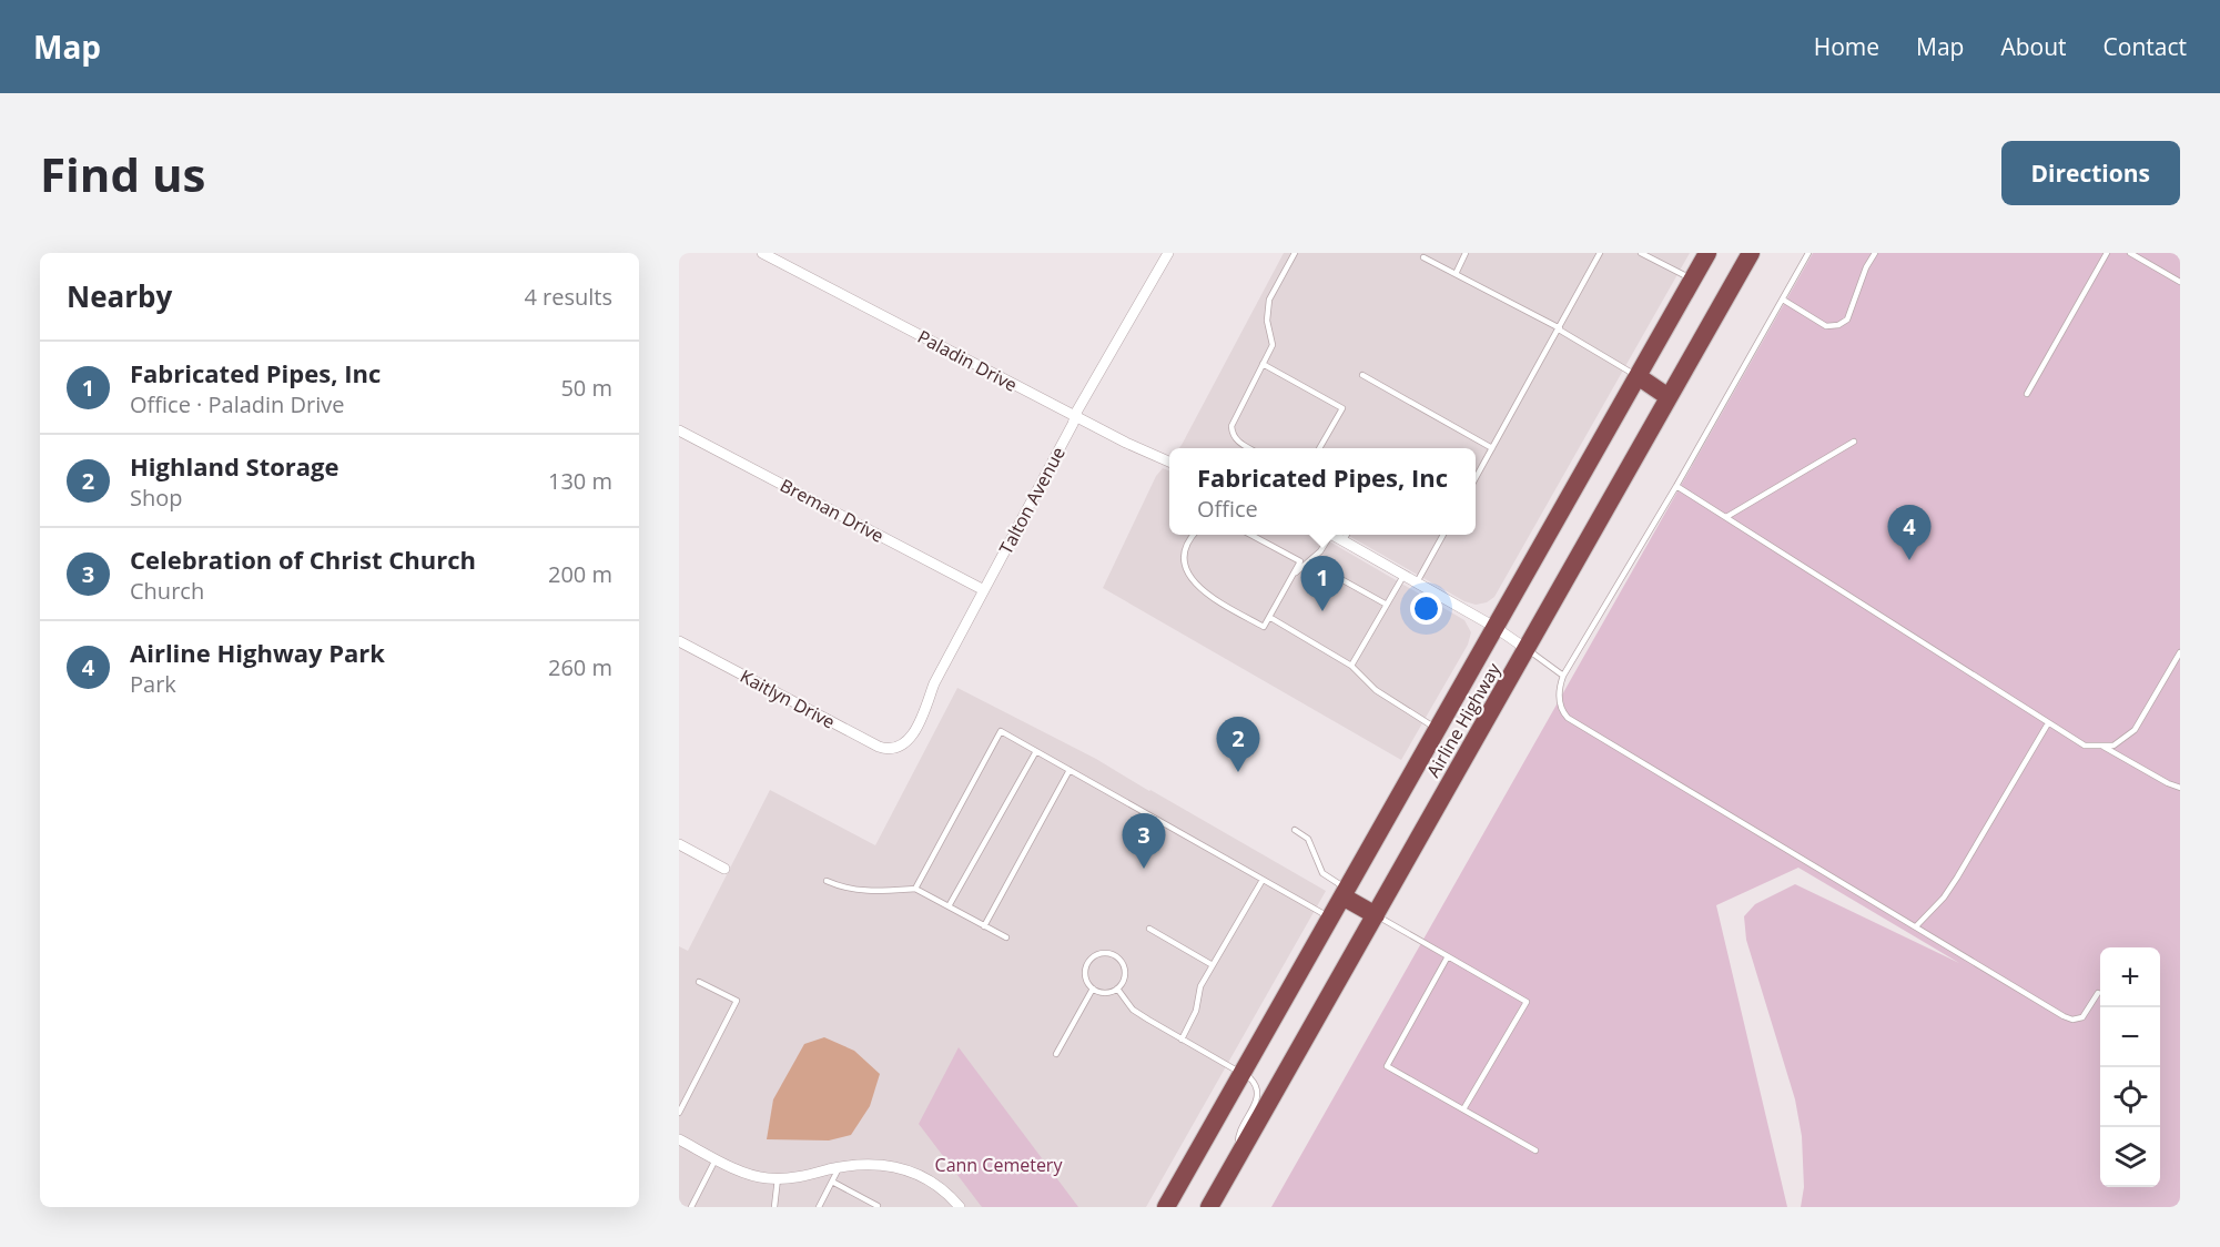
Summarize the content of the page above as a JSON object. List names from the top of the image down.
{
  "streets": {
    "highway": ["Airline Highway"],
    "street": [
      "Paladin Drive",
      "Talton Avenue",
      "Breman Drive",
      "Kaitlyn Drive"
    ]
  },
  "crossings": [
    ["Paladin Drive", "Talton Avenue"],
    ["Talton Avenue", "Breman Drive"],
    ["Talton Avenue", "Kaitlyn Drive"]
  ],
  "parks": ["Cann Cemetery"],
  "page": {
    "header": "Map",
    "nav": [
      "Home",
      "Map",
      "About",
      "Contact"
    ],
    "buttons": "Directions",
    "title": "Find us",
    "heading": ["Nearby", "4 results"],
    "list": [
      {
        "mark": "1",
        "name": "Fabricated Pipes, Inc",
        "note": "Office · Paladin Drive",
        "value": "50 m"
      },
      {
        "mark": "2",
        "name": "Highland Storage",
        "note": "Shop",
        "value": "130 m"
      },
      {
        "mark": "3",
        "name": "Celebration of Christ Church",
        "note": "Church",
        "value": "200 m"
      },
      {
        "mark": "4",
        "name": "Airline Highway Park",
        "note": "Park",
        "value": "260 m"
      }
    ],
    "popup": ["Fabricated Pipes, Inc", "Office"],
    "pins": [
      "4",
      "1",
      "2",
      "3"
    ],
    "map_buttons": ["+", "−"]
  }
}
